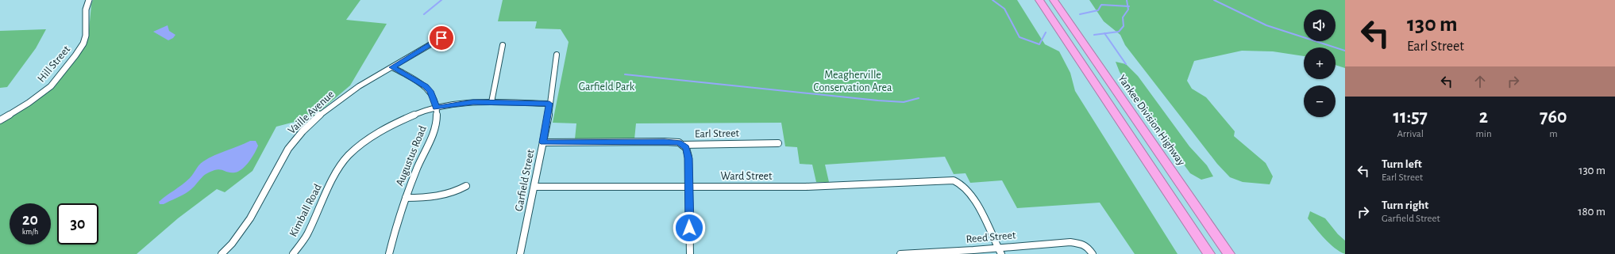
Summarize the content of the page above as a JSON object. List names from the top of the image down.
{
  "streets": {
    "highway": ["Yankee Division Highway"],
    "street": [
      "Hill Street",
      "Vaille Avenue",
      "Earl Street",
      "Augustus Road",
      "Ward Street",
      "Garfield Street",
      "Kimball Road",
      "Reed Street"
    ]
  },
  "crossings": [
    ["Vaille Avenue", "Augustus Road"],
    ["Earl Street", "Garfield Street"],
    ["Augustus Road", "Kimball Road"],
    ["Ward Street", "Garfield Street"],
    ["Ward Street", "Reed Street"],
    ["Garfield Street", "Kimball Road"]
  ],
  "parks": ["Meagherville Conservation Area", "Garfield Park"],
  "page": {
    "turn": ["130 m", "Earl Street"],
    "map_buttons": ["+", "−"],
    "eta": [
      "11:57",
      "Arrival",
      "2",
      "min",
      "760",
      "m"
    ],
    "list": [
      {
        "name": "Turn left",
        "note": "Earl Street",
        "value": "130 m"
      },
      {
        "name": "Turn right",
        "note": "Garfield Street",
        "value": "180 m"
      }
    ],
    "speed": "20 km/h",
    "limit": "30"
  }
}
